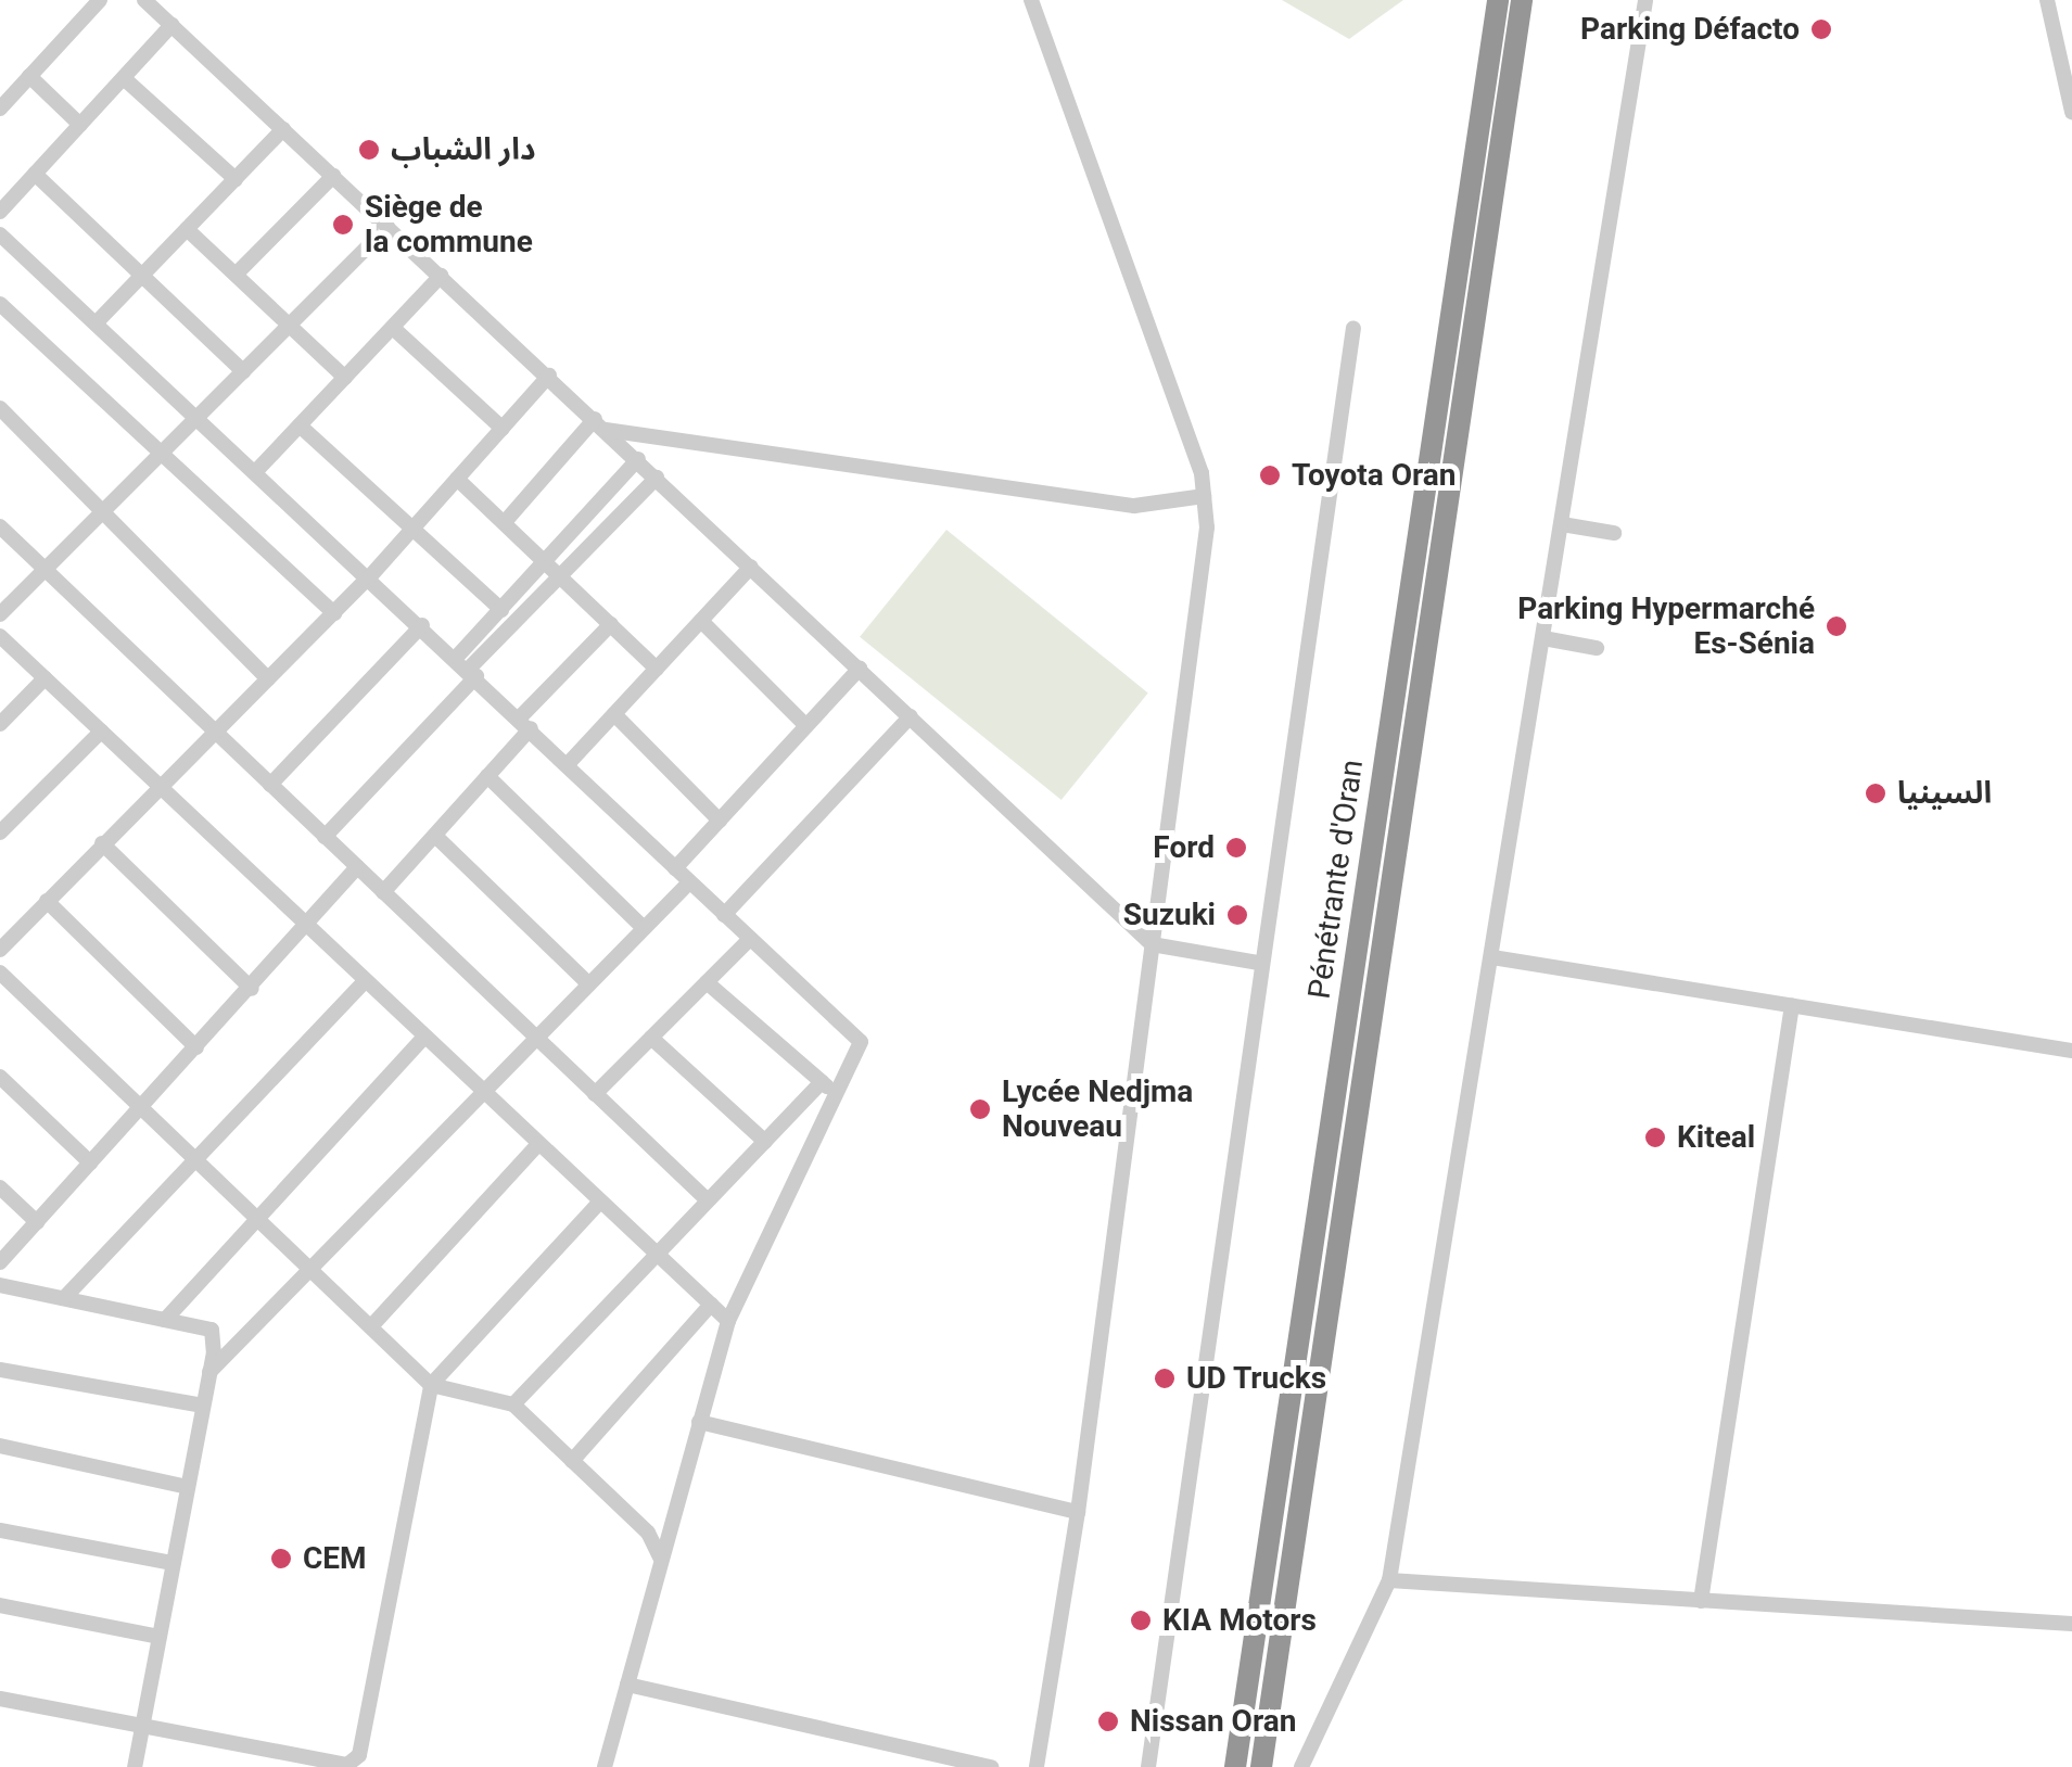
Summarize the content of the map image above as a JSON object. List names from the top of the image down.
{
  "streets": {
    "highway": ["Pénétrante d'Oran"]
  },
  "places": [
    "Parking Défacto",
    "دار الشباب",
    "Siège de la commune",
    "Toyota Oran",
    "Parking Hypermarché Es-Sénia",
    "السينيا",
    "Ford",
    "Suzuki",
    "Lycée Nedjma Nouveau",
    "Kiteal",
    "UD Trucks",
    "CEM",
    "KIA Motors",
    "Nissan Oran"
  ]
}
